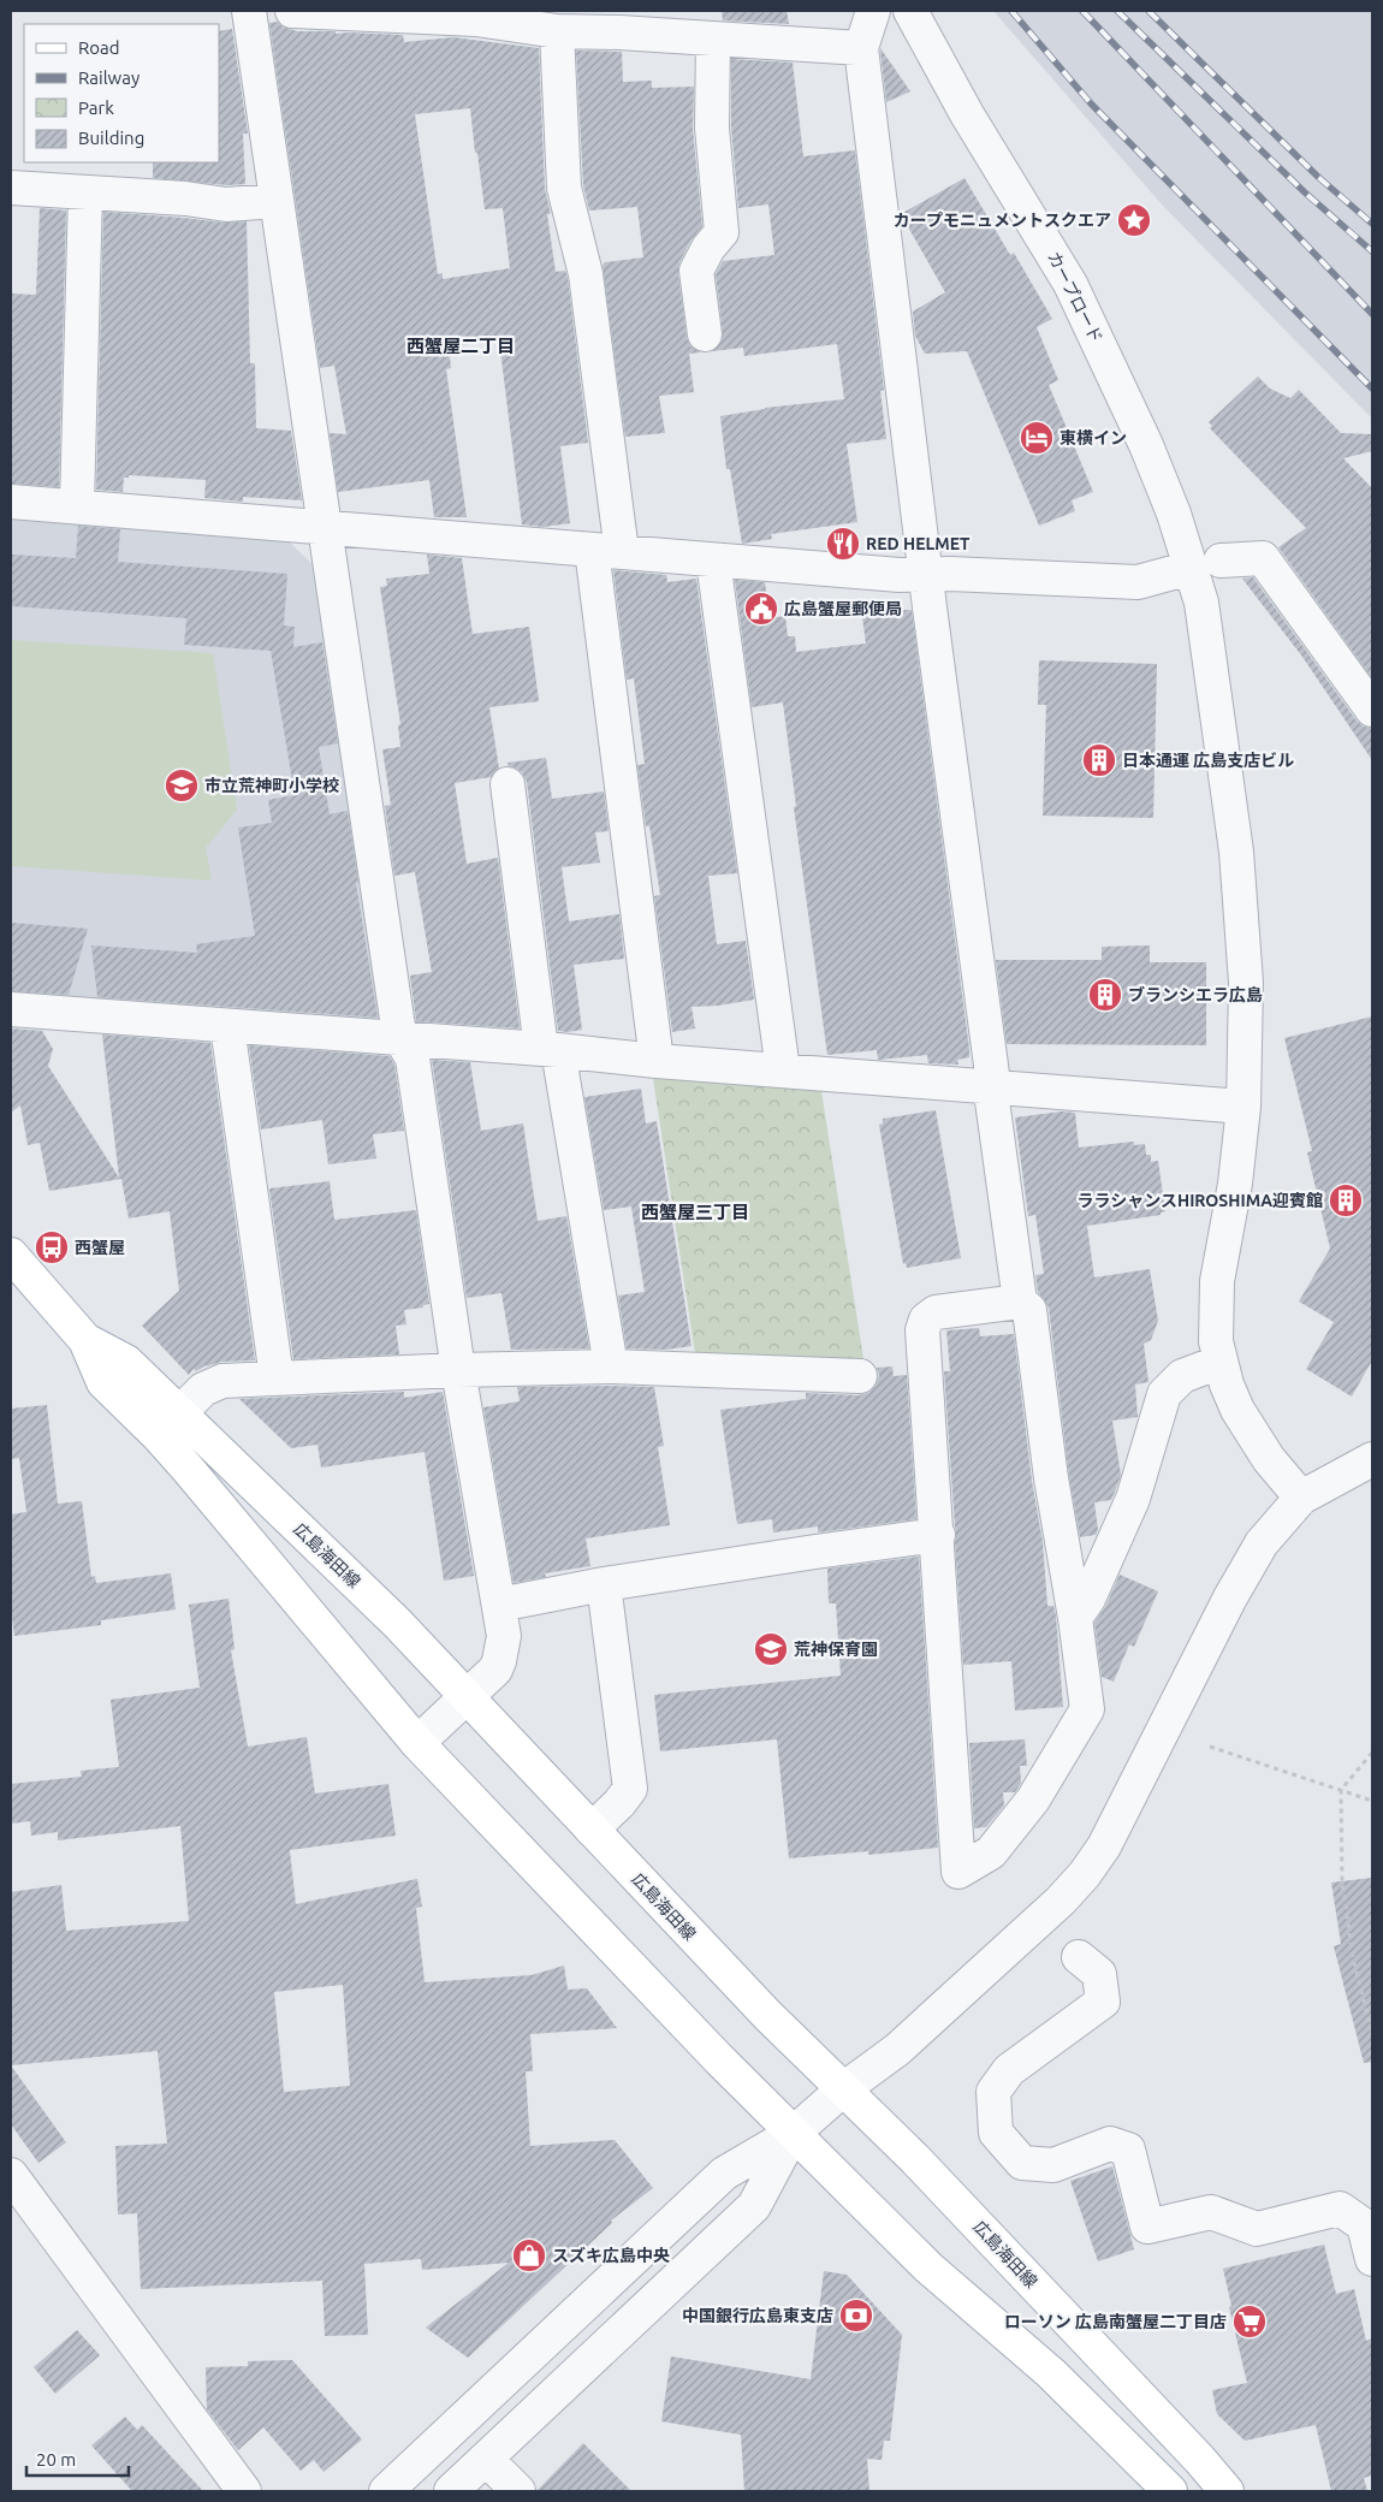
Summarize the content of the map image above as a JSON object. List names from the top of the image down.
{
  "streets": {
    "main road": ["広島海田線"],
    "street": ["カープロード"]
  },
  "districts": ["西蟹屋二丁目", "西蟹屋三丁目"],
  "places": {
    "place": ["カープモニュメントスクエア"],
    "hotel": ["東横イン"],
    "restaurant": ["RED HELMET"],
    "public building": ["広島蟹屋郵便局"],
    "building": ["日本通運 広島支店ビル", "ブランシエラ広島", "ララシャンスHIROSHIMA迎賓館"],
    "school or university": ["市立荒神町小学校", "荒神保育園"],
    "bus stop": ["西蟹屋"],
    "shop": ["スズキ広島中央"],
    "bank": ["中国銀行広島東支店"],
    "supermarket": ["ローソン 広島南蟹屋二丁目店"]
  },
  "legend": [
    "Road",
    "Railway",
    "Park",
    "Building"
  ],
  "scale_bar": "20 m"
}
